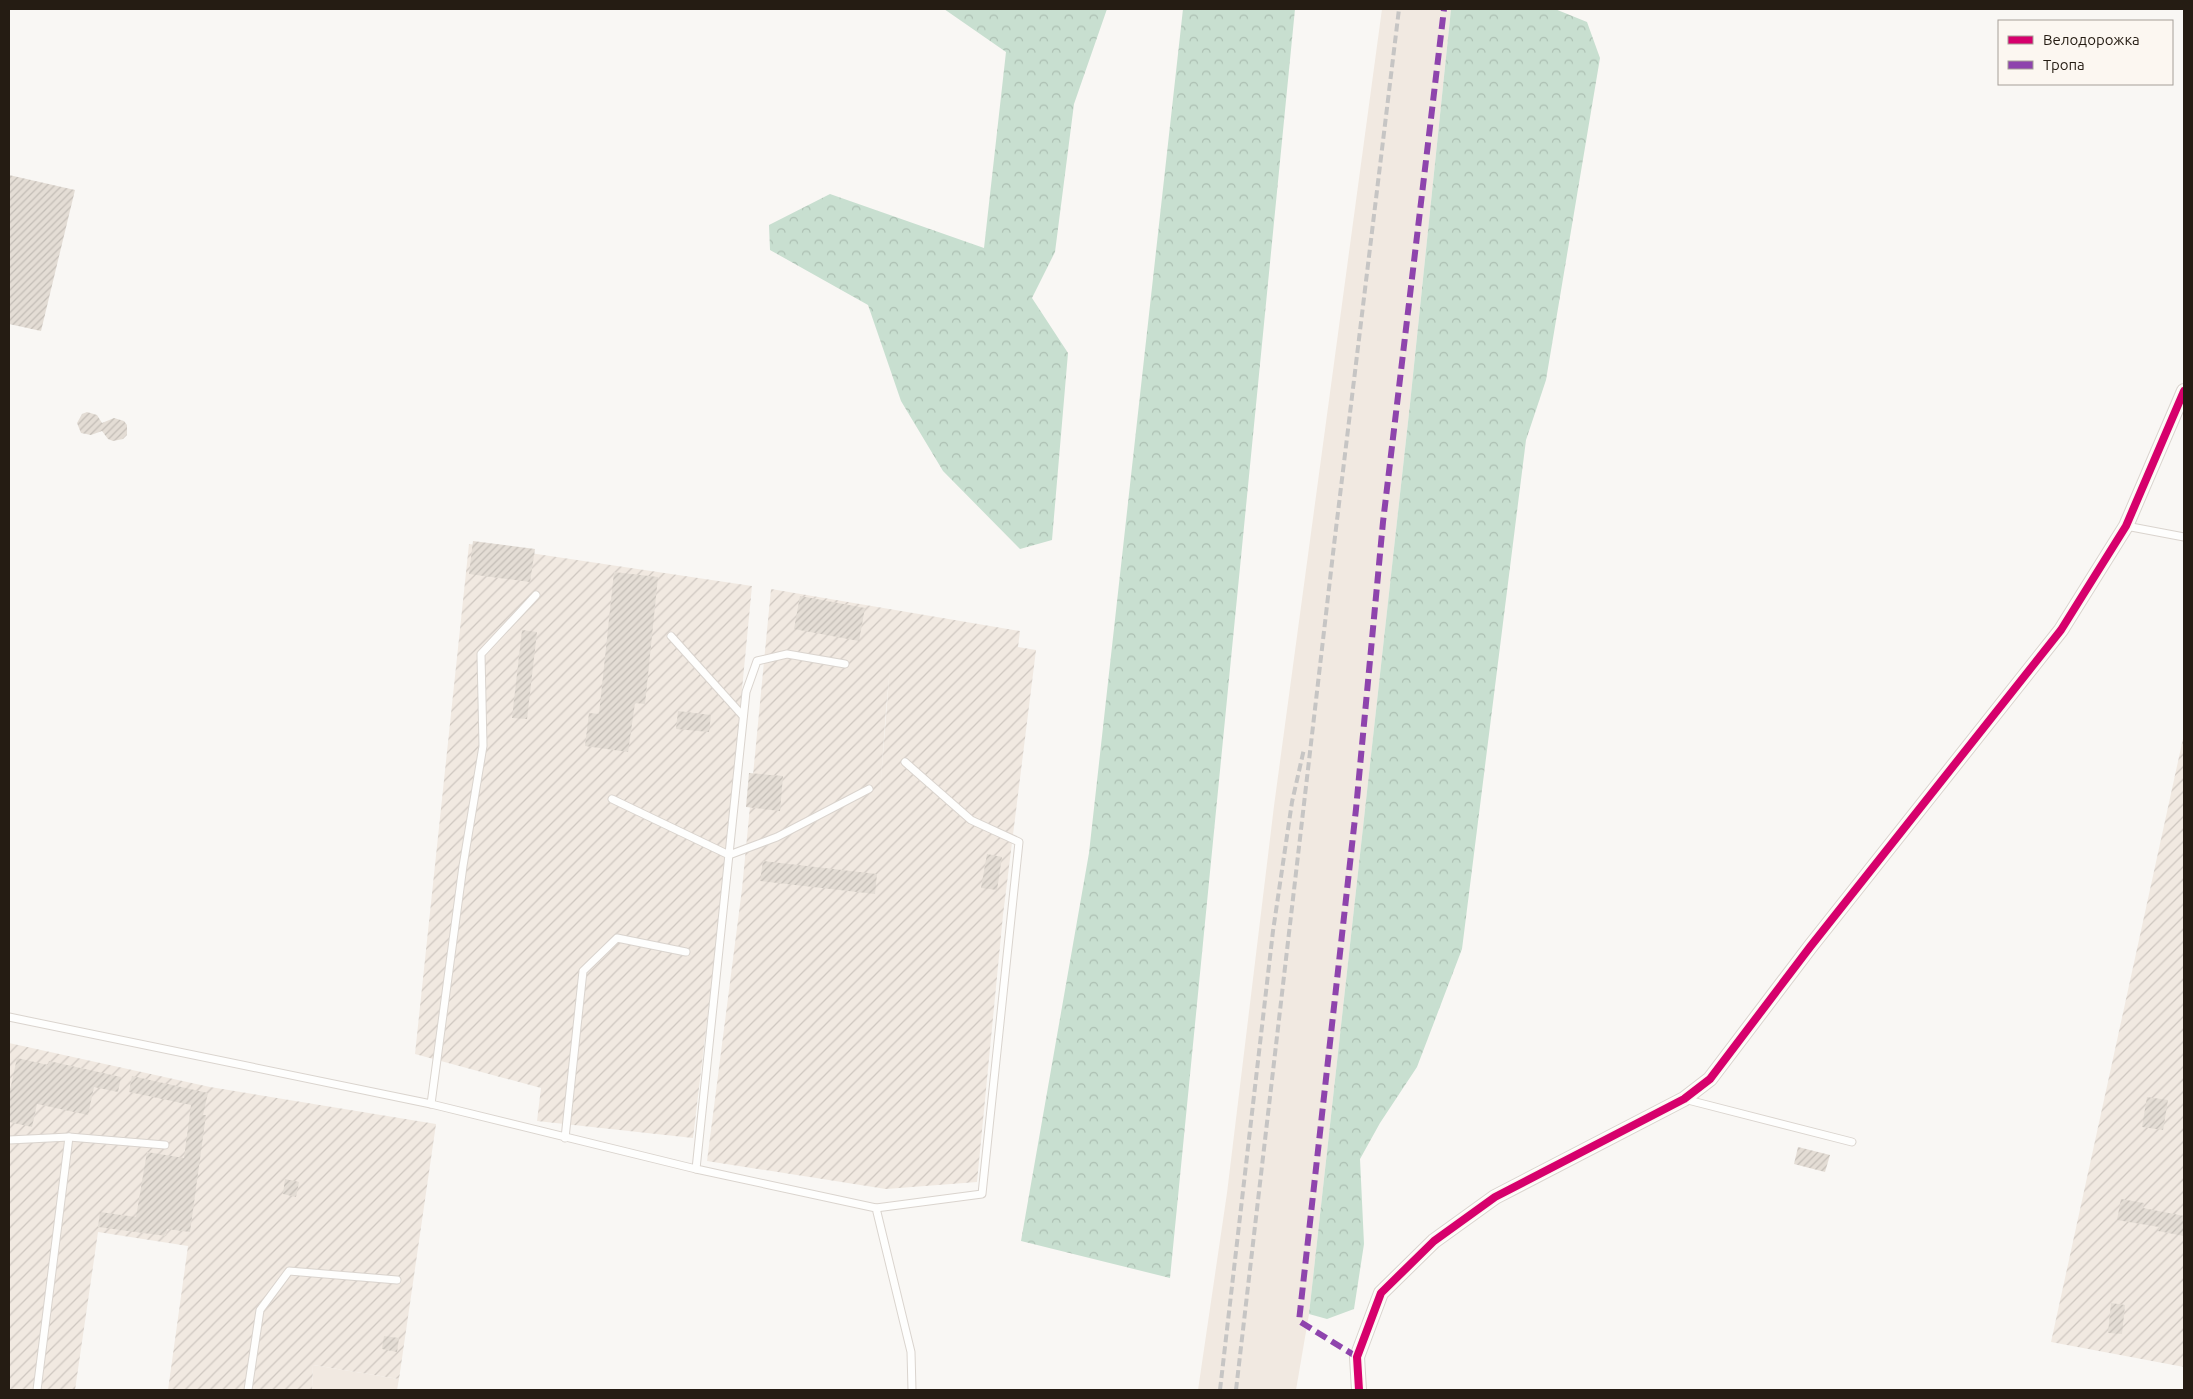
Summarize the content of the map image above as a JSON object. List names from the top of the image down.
{
  "legend": ["Велодорожка", "Тропа"]
}
